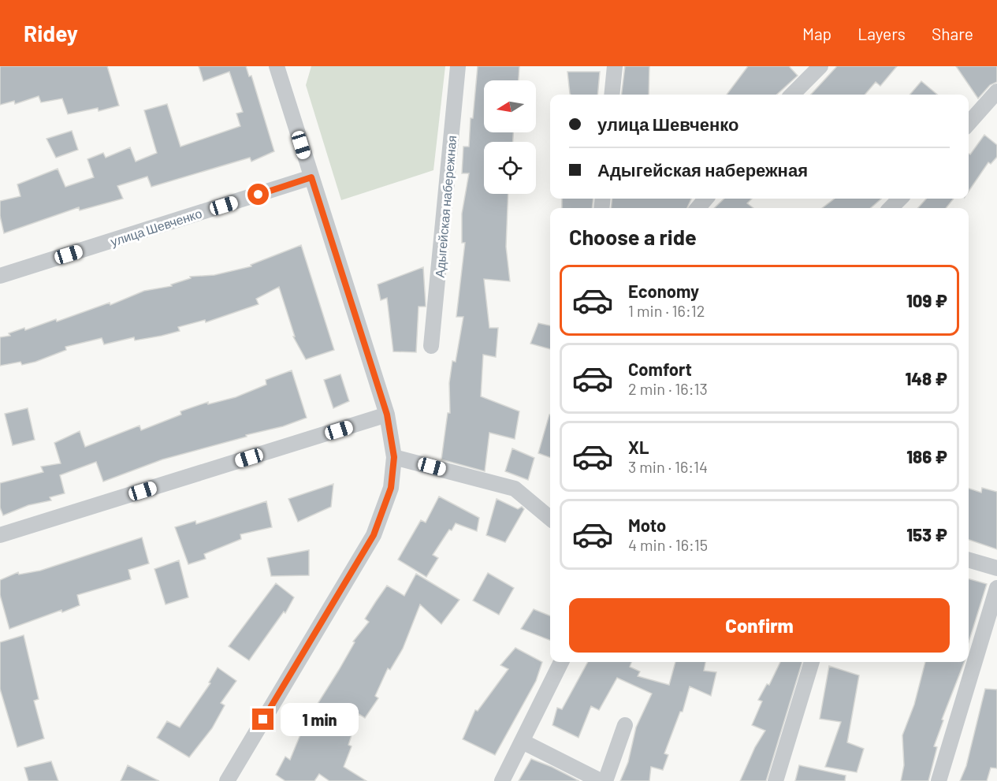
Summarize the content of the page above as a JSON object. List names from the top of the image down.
{
  "streets": {
    "street": ["Адыгейская набережная", "улица Шевченко"]
  },
  "north": "left",
  "page": {
    "header": "Ridey",
    "nav": ["Map", "Layers", "Share"],
    "banner": ["улица Шевченко", "Адыгейская набережная"],
    "heading": "Choose a ride",
    "list": [
      {
        "name": "Economy",
        "note": "1 min · 16:12",
        "value": "109 ₽"
      },
      {
        "name": "Comfort",
        "note": "2 min · 16:13",
        "value": "148 ₽"
      },
      {
        "name": "XL",
        "note": "3 min · 16:14",
        "value": "186 ₽"
      },
      {
        "name": "Moto",
        "note": "4 min · 16:15",
        "value": "153 ₽"
      }
    ],
    "buttons": "Confirm",
    "bubble": "1 min"
  }
}
